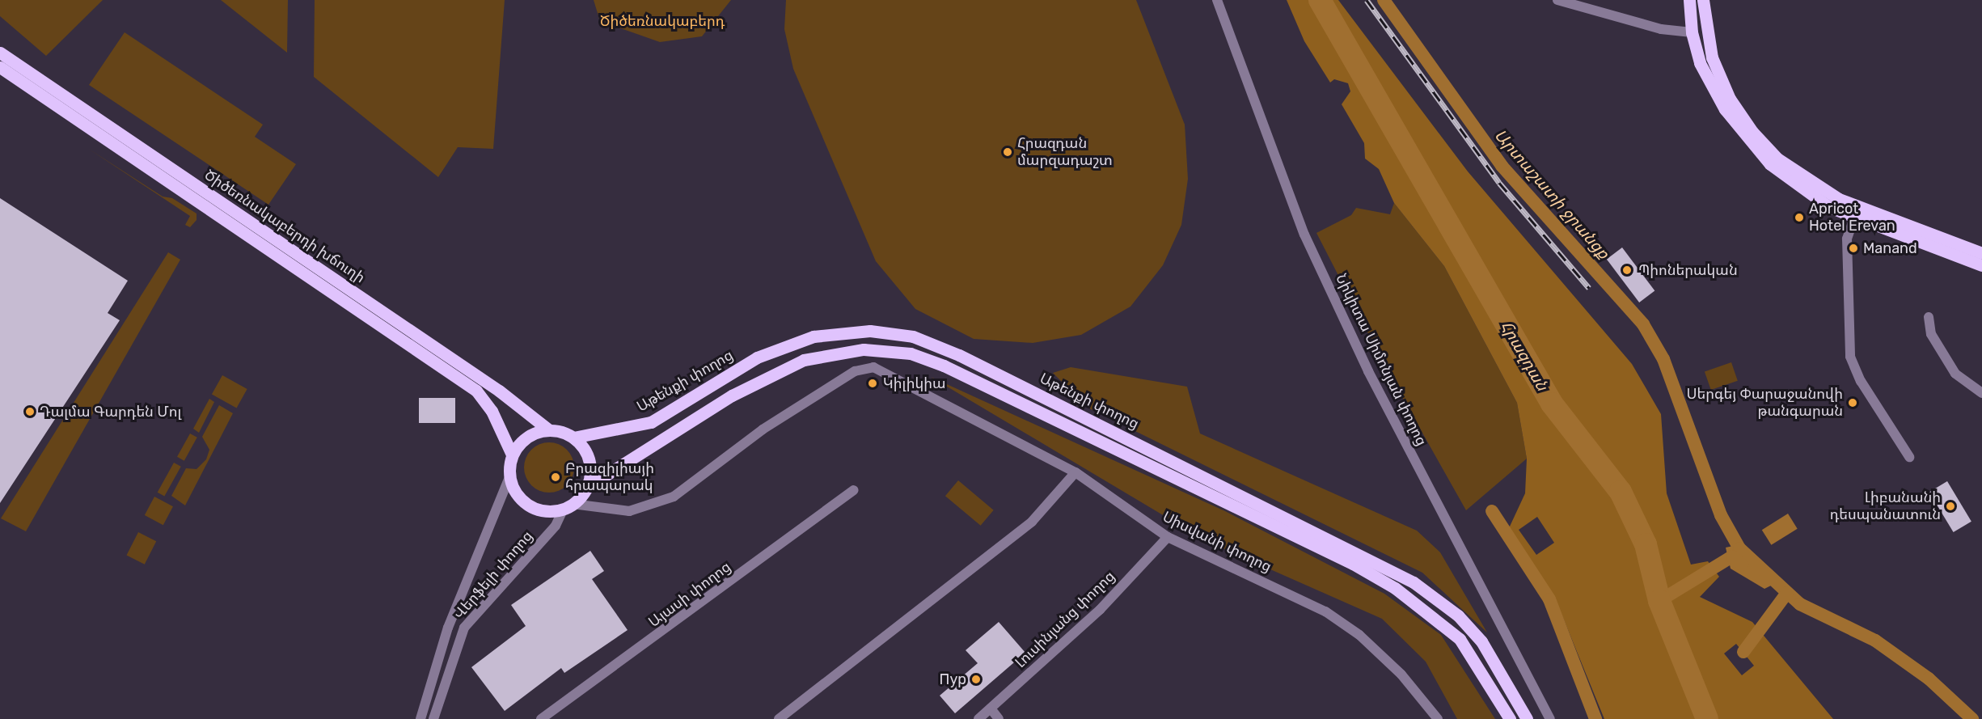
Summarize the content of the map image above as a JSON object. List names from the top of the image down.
{
  "streets": {
    "main road": ["Ծիծեռնակաբերդի խճուղի", "Աթենքի փողոց"],
    "street": [
      "Նիկիտա Սիմոնյան փողոց",
      "Սիսվանի փողոց",
      "Վերֆելի փողոց",
      "Այասի փողոց",
      "Լուսինյանց փողոց"
    ]
  },
  "crossings": [
    ["Ծիծեռնակաբերդի խճուղի", "Աթենքի փողոց"],
    ["Ծիծեռնակաբերդի խճուղի", "Սիսվանի փողոց"],
    ["Ծիծեռնակաբերդի խճուղի", "Վերֆելի փողոց"],
    ["Աթենքի փողոց", "Սիսվանի փողոց"],
    ["Աթենքի փողոց", "Վերֆելի փողոց"],
    ["Սիսվանի փողոց", "Վերֆելի փողոց"],
    ["Սիսվանի փողոց", "Լուսինյանց փողոց"]
  ],
  "water": ["Արտաշատի ջրանցք", "Հրազդան"],
  "parks": ["Ծիծեռնակաբերդ"],
  "places": [
    "Հրազդան մարզադաշտ",
    "Apricot Hotel Erevan",
    "Manand",
    "Պիոներական",
    "Կիլիկիա",
    "Սերգեյ Փարաջանովի թանգարան",
    "Դալմա Գարդեն Մոլ",
    "Բրազիլիայի հրապարակ",
    "Լիբանանի դեսպանատուն",
    "Пур"
  ]
}
